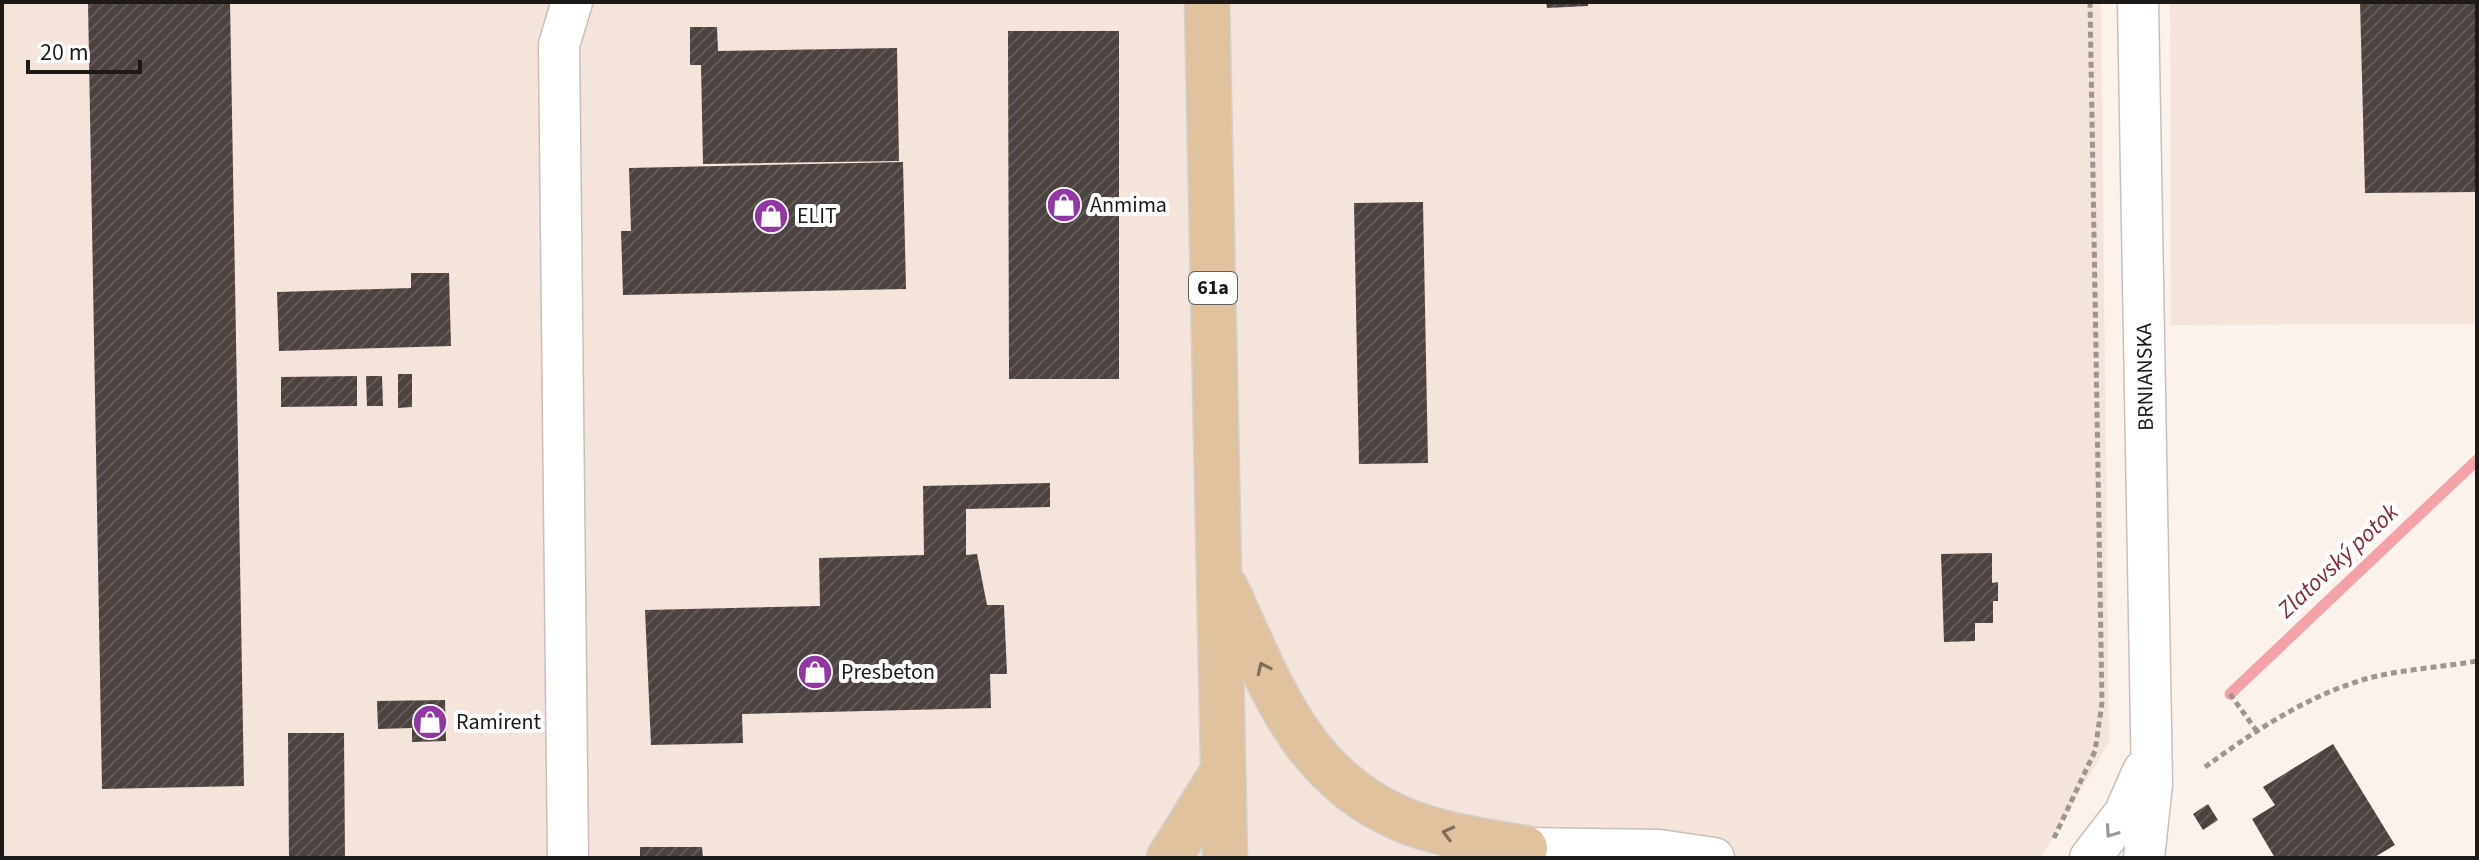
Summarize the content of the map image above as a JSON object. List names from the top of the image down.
{
  "streets": {
    "main road": ["61a"],
    "street": ["BRNIANSKA"]
  },
  "water": ["Zlatovský potok"],
  "places": {
    "shop": [
      "Anmima",
      "ELIT",
      "Presbeton",
      "Ramirent"
    ]
  },
  "scale_bar": "20 m"
}
